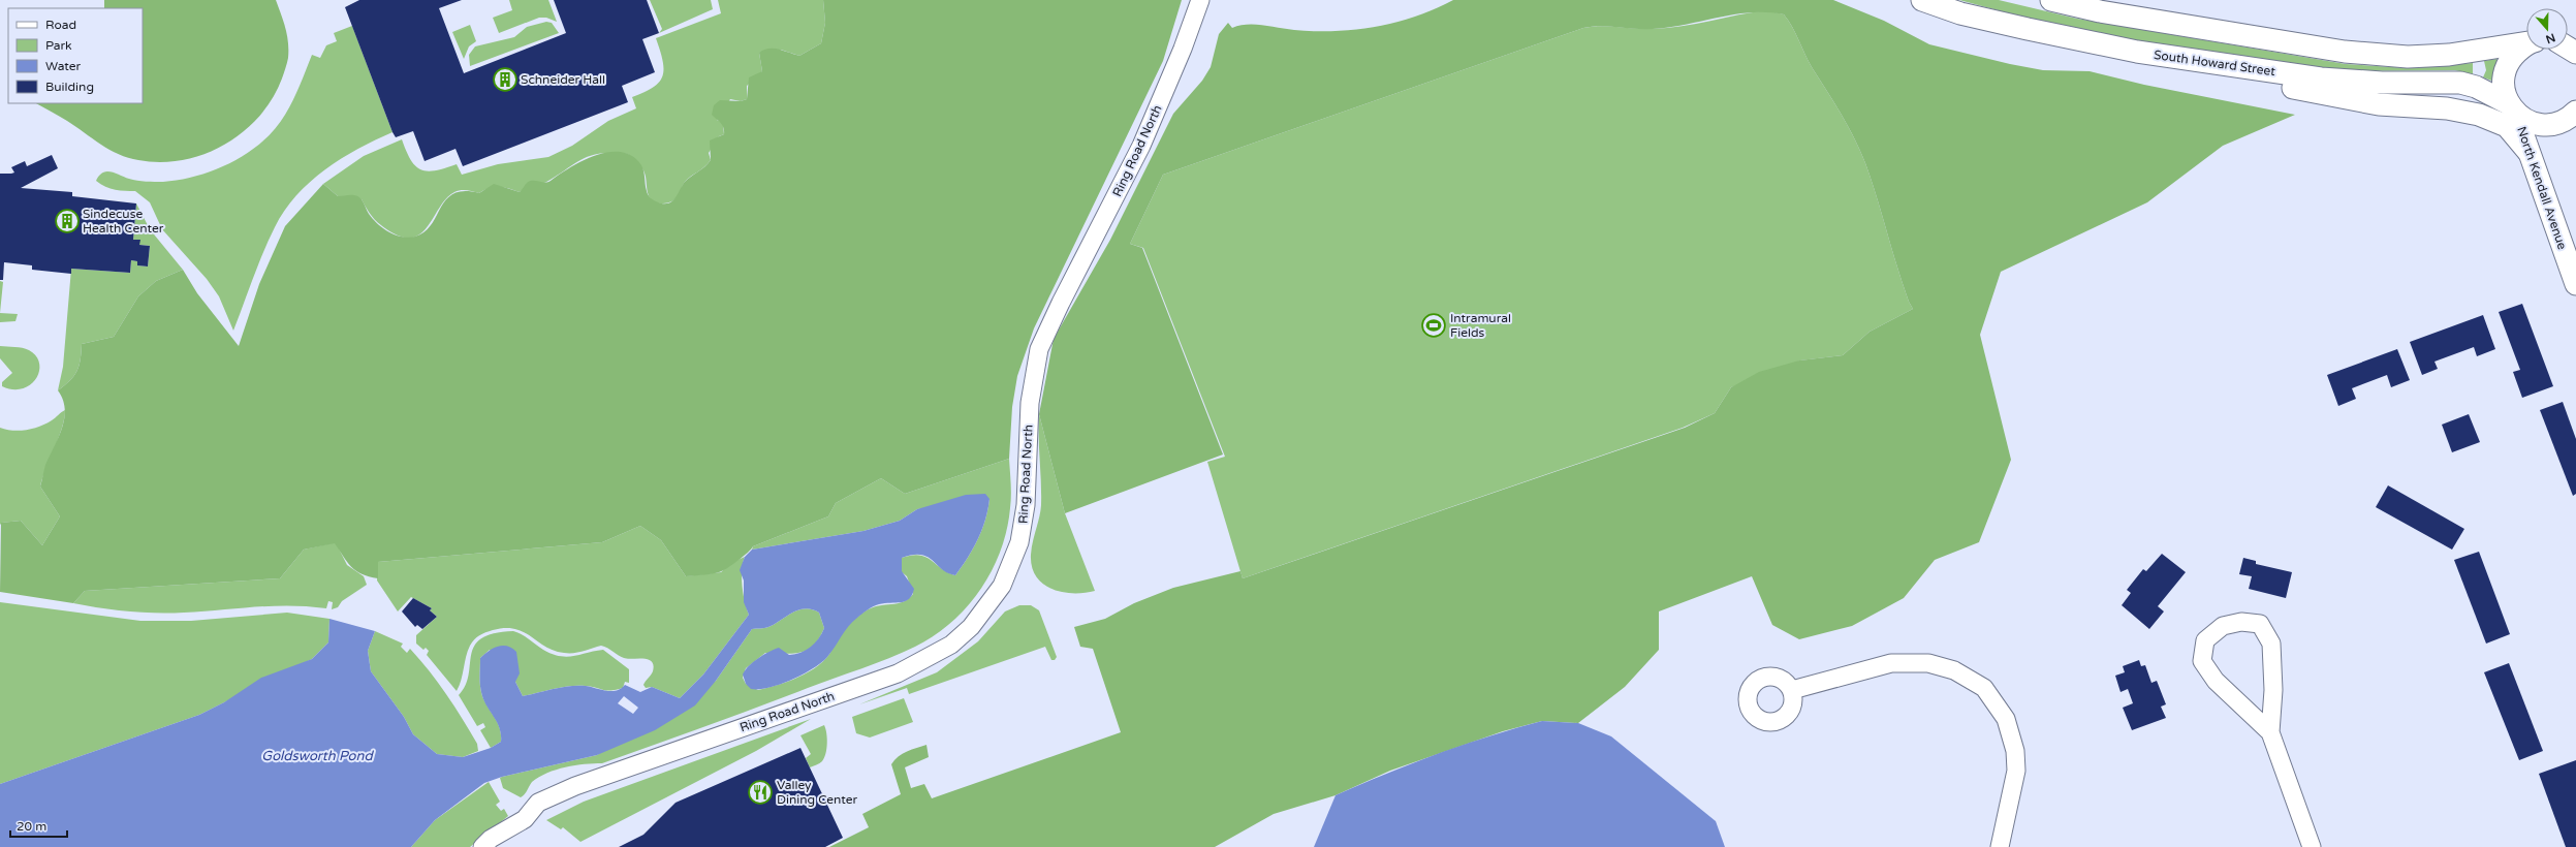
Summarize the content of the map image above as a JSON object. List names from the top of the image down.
{
  "streets": {
    "street": ["South Howard Street", "Ring Road North", "North Kendall Avenue"]
  },
  "crossings": [
    ["South Howard Street", "North Kendall Avenue"]
  ],
  "water": ["Goldsworth Pond"],
  "places": {
    "building": ["Schneider Hall", "Sindecuse Health Center"],
    "sports": ["Intramural Fields"],
    "restaurant": ["Valley Dining Center"]
  },
  "legend": [
    "Road",
    "Park",
    "Water",
    "Building"
  ],
  "scale_bar": "20 m",
  "north": "bottom"
}
